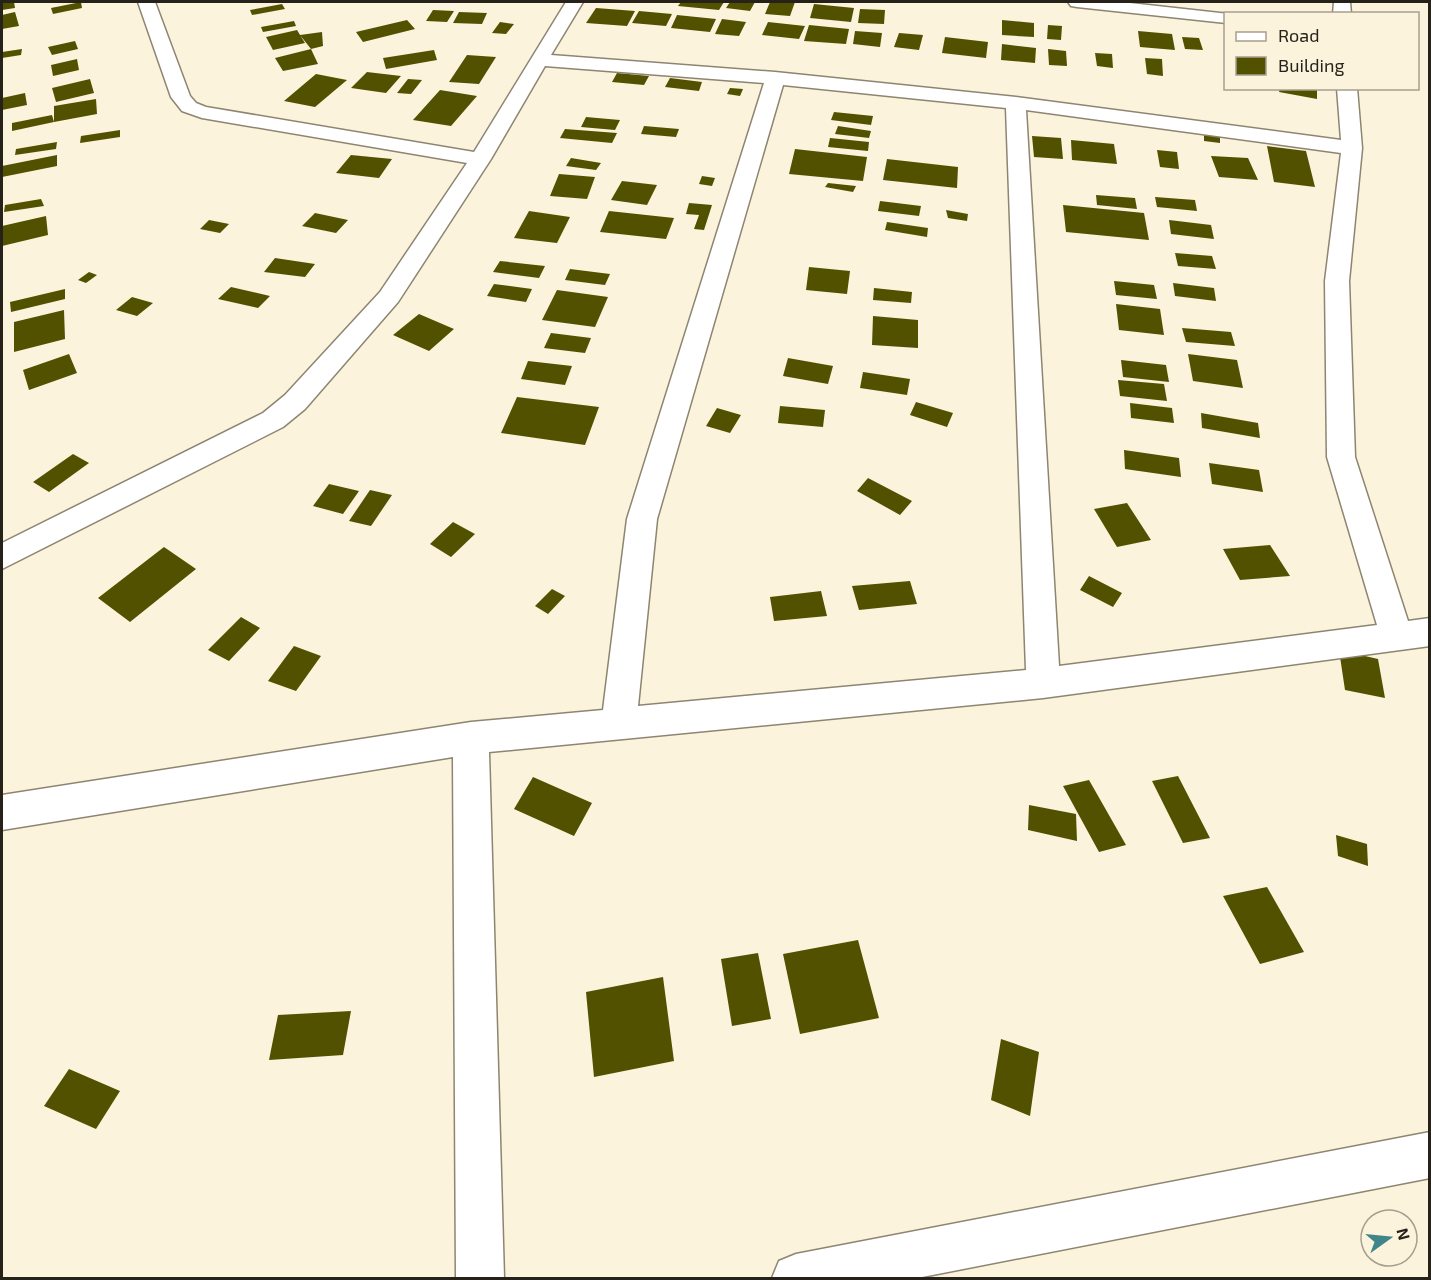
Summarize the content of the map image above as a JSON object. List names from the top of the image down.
{
  "legend": ["Road", "Building"],
  "north": "right"
}
